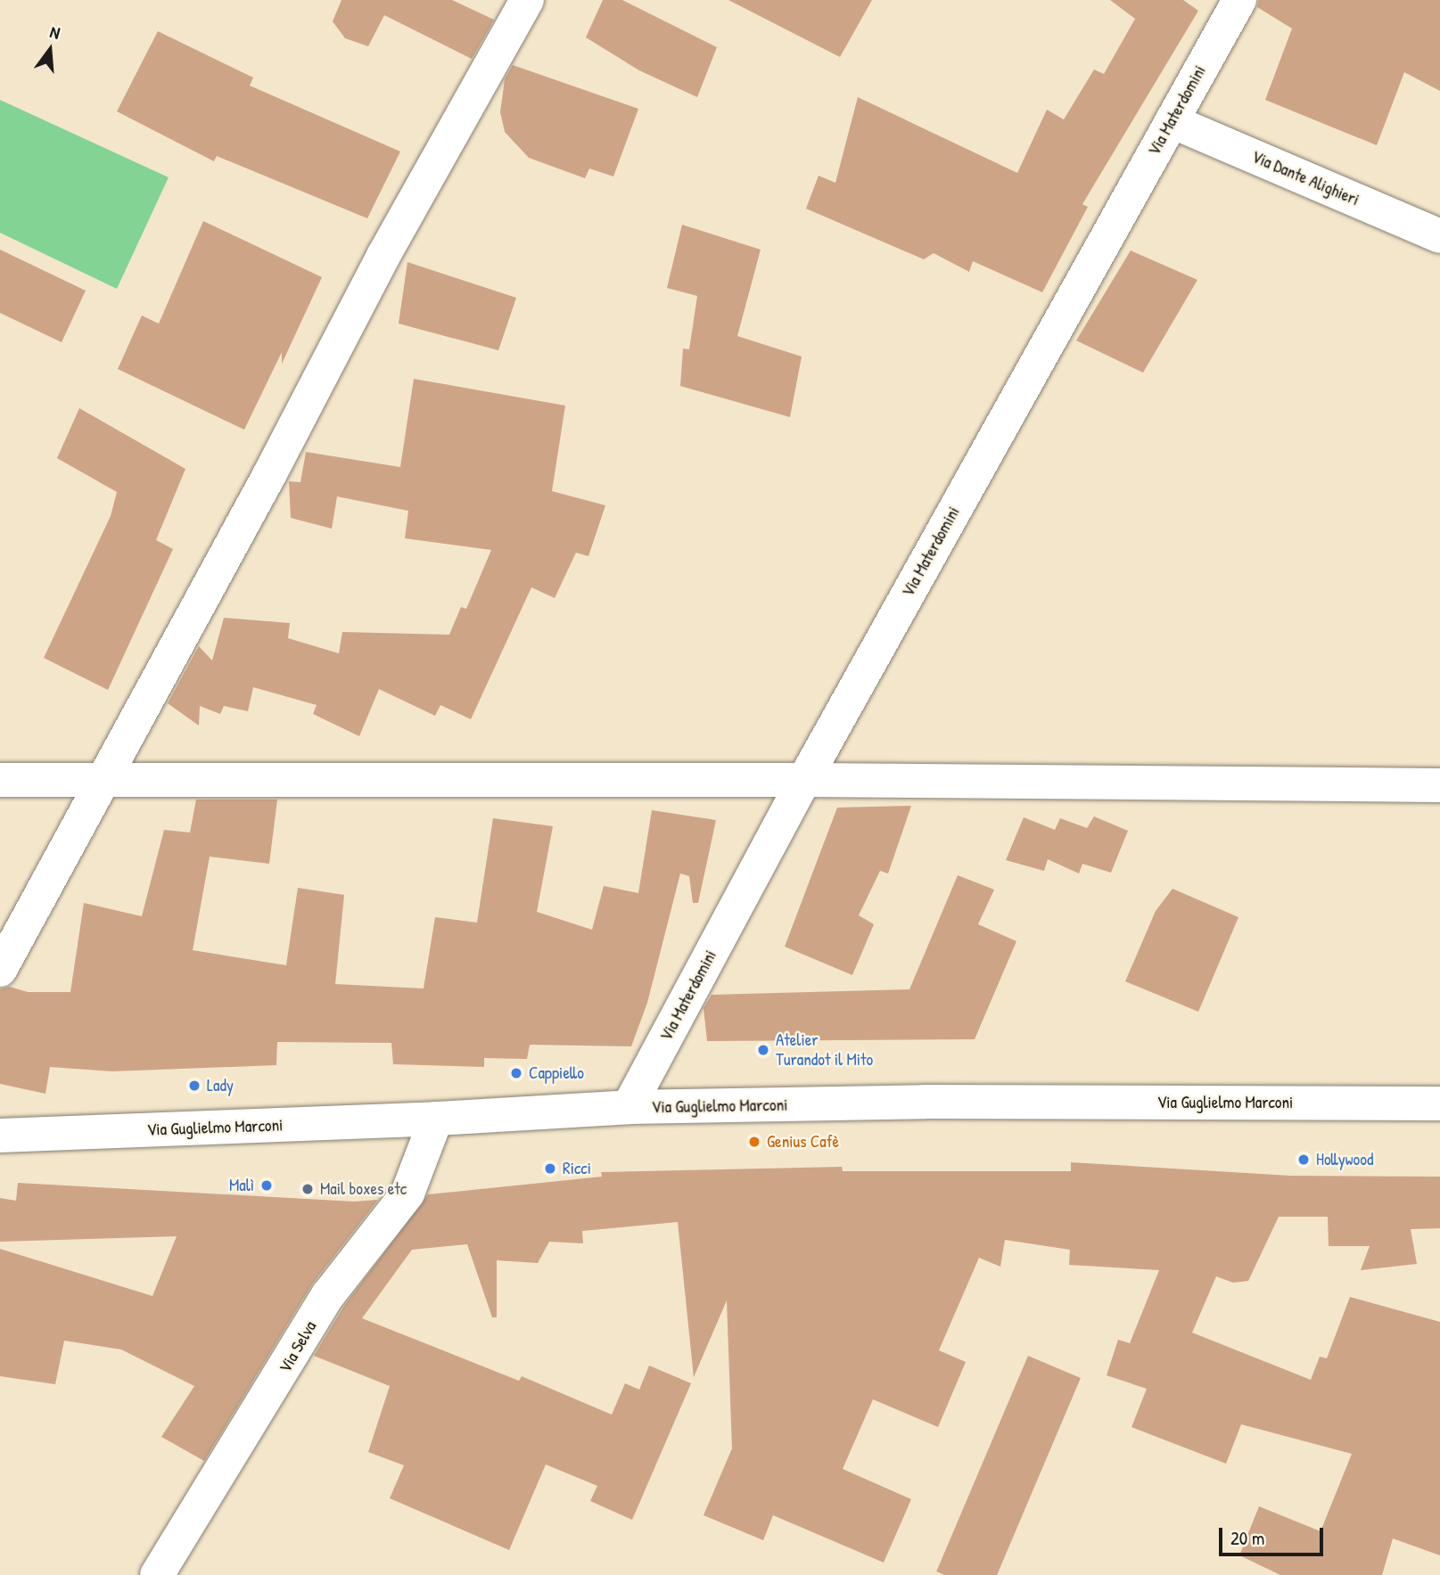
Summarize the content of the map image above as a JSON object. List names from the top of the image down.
{
  "streets": {
    "street": [
      "Via Materdomini",
      "Via Dante Alighieri",
      "Via Guglielmo Marconi",
      "Via Selva"
    ]
  },
  "crossings": [
    ["Via Materdomini", "Via Dante Alighieri"],
    ["Via Materdomini", "Via Guglielmo Marconi"],
    ["Via Guglielmo Marconi", "Via Selva"]
  ],
  "places": [
    "Atelier Turandot il Mito",
    "Cappiello",
    "Lady",
    "Genius Cafè",
    "Hollywood",
    "Ricci",
    "Malì",
    "Mail boxes etc"
  ],
  "scale_bar": "20 m",
  "north": "top"
}
